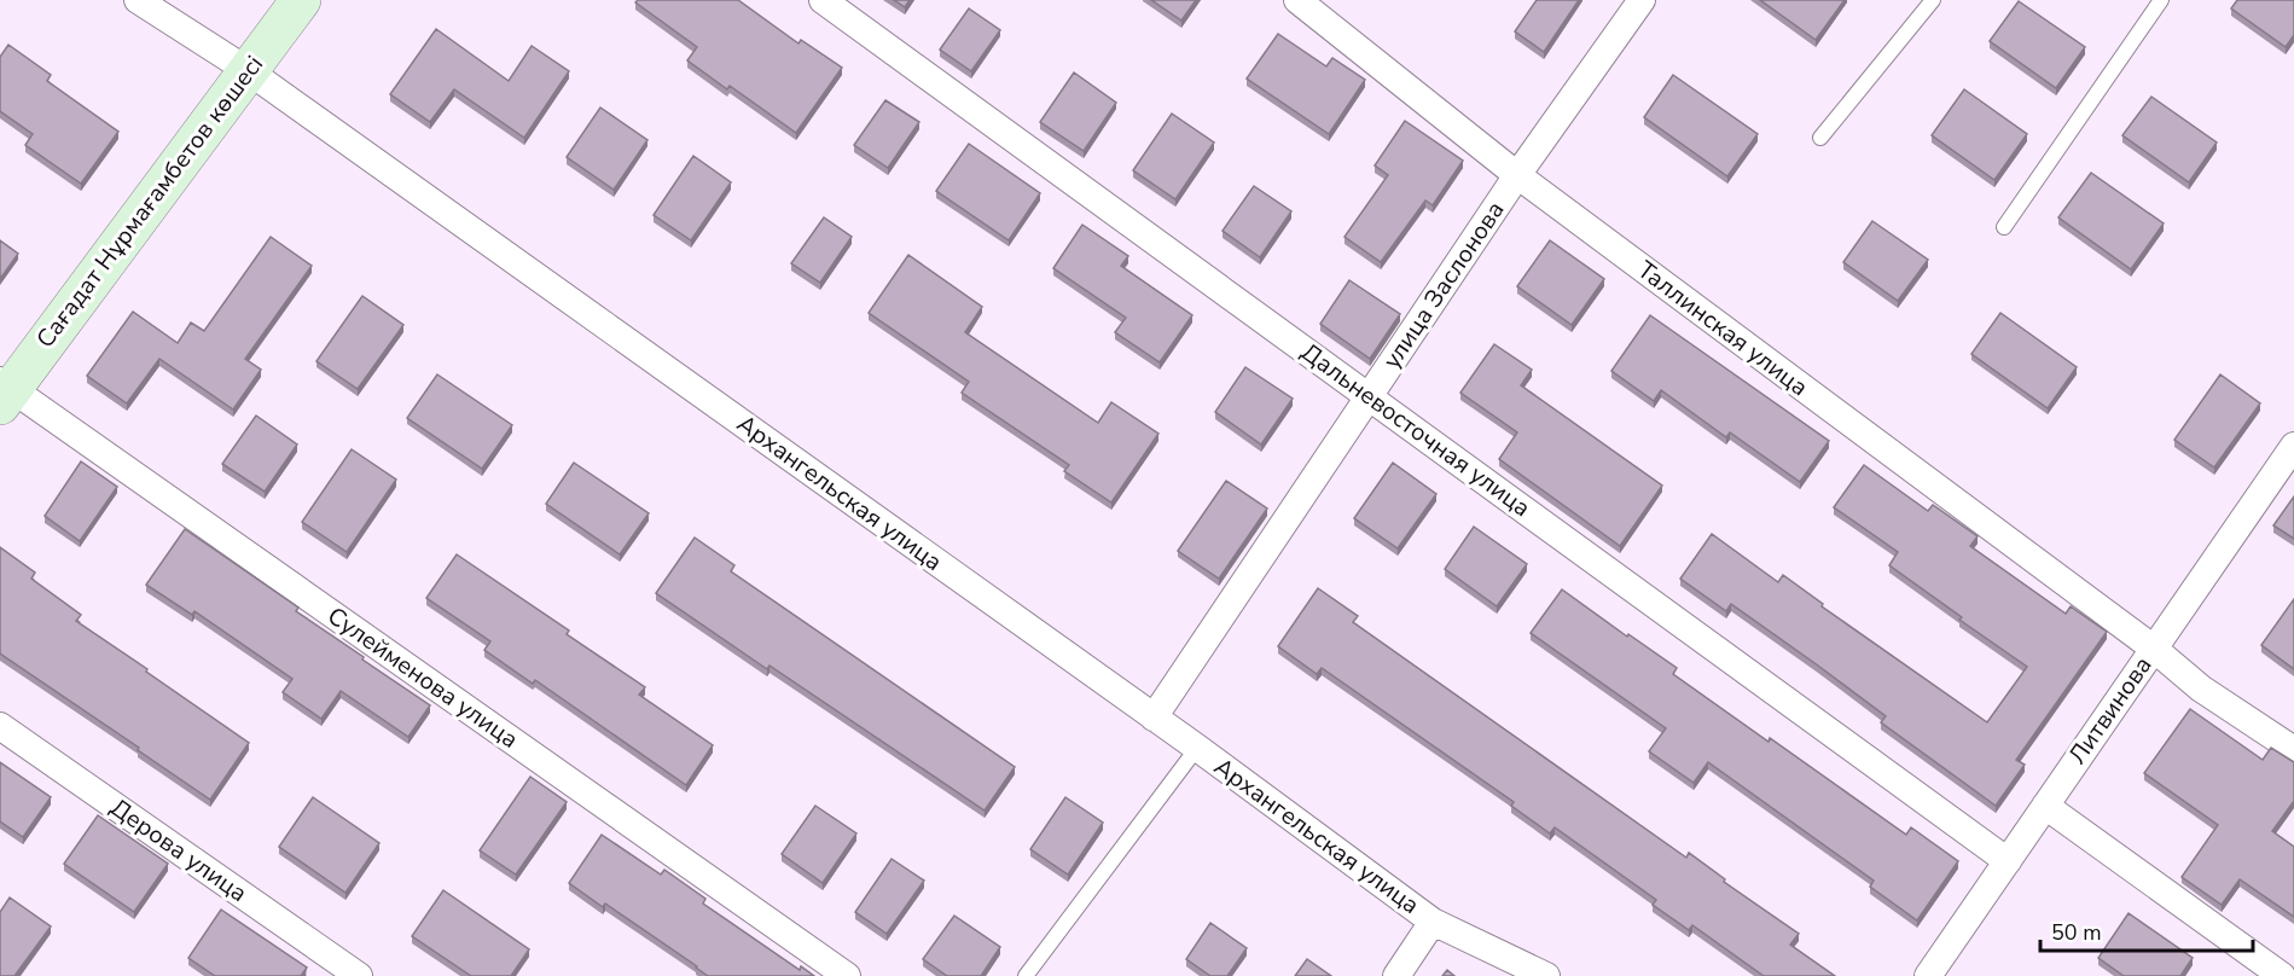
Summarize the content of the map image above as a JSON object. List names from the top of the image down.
{
  "streets": {
    "main road": ["Сағадат Нұрмағамбетов көшесі"],
    "street": [
      "улица Заслонова",
      "Таллинская улица",
      "Дальневосточная улица",
      "Архангельская улица",
      "Сулейменова улица",
      "Литвинова",
      "Дерова улица"
    ]
  },
  "crossings": [
    ["Сағадат Нұрмағамбетов көшесі", "Архангельская улица"],
    ["Сағадат Нұрмағамбетов көшесі", "Сулейменова улица"],
    ["улица Заслонова", "Таллинская улица"],
    ["улица Заслонова", "Дальневосточная улица"],
    ["улица Заслонова", "Архангельская улица"],
    ["Таллинская улица", "Литвинова"],
    ["Дальневосточная улица", "Литвинова"]
  ],
  "scale_bar": "50 m"
}
